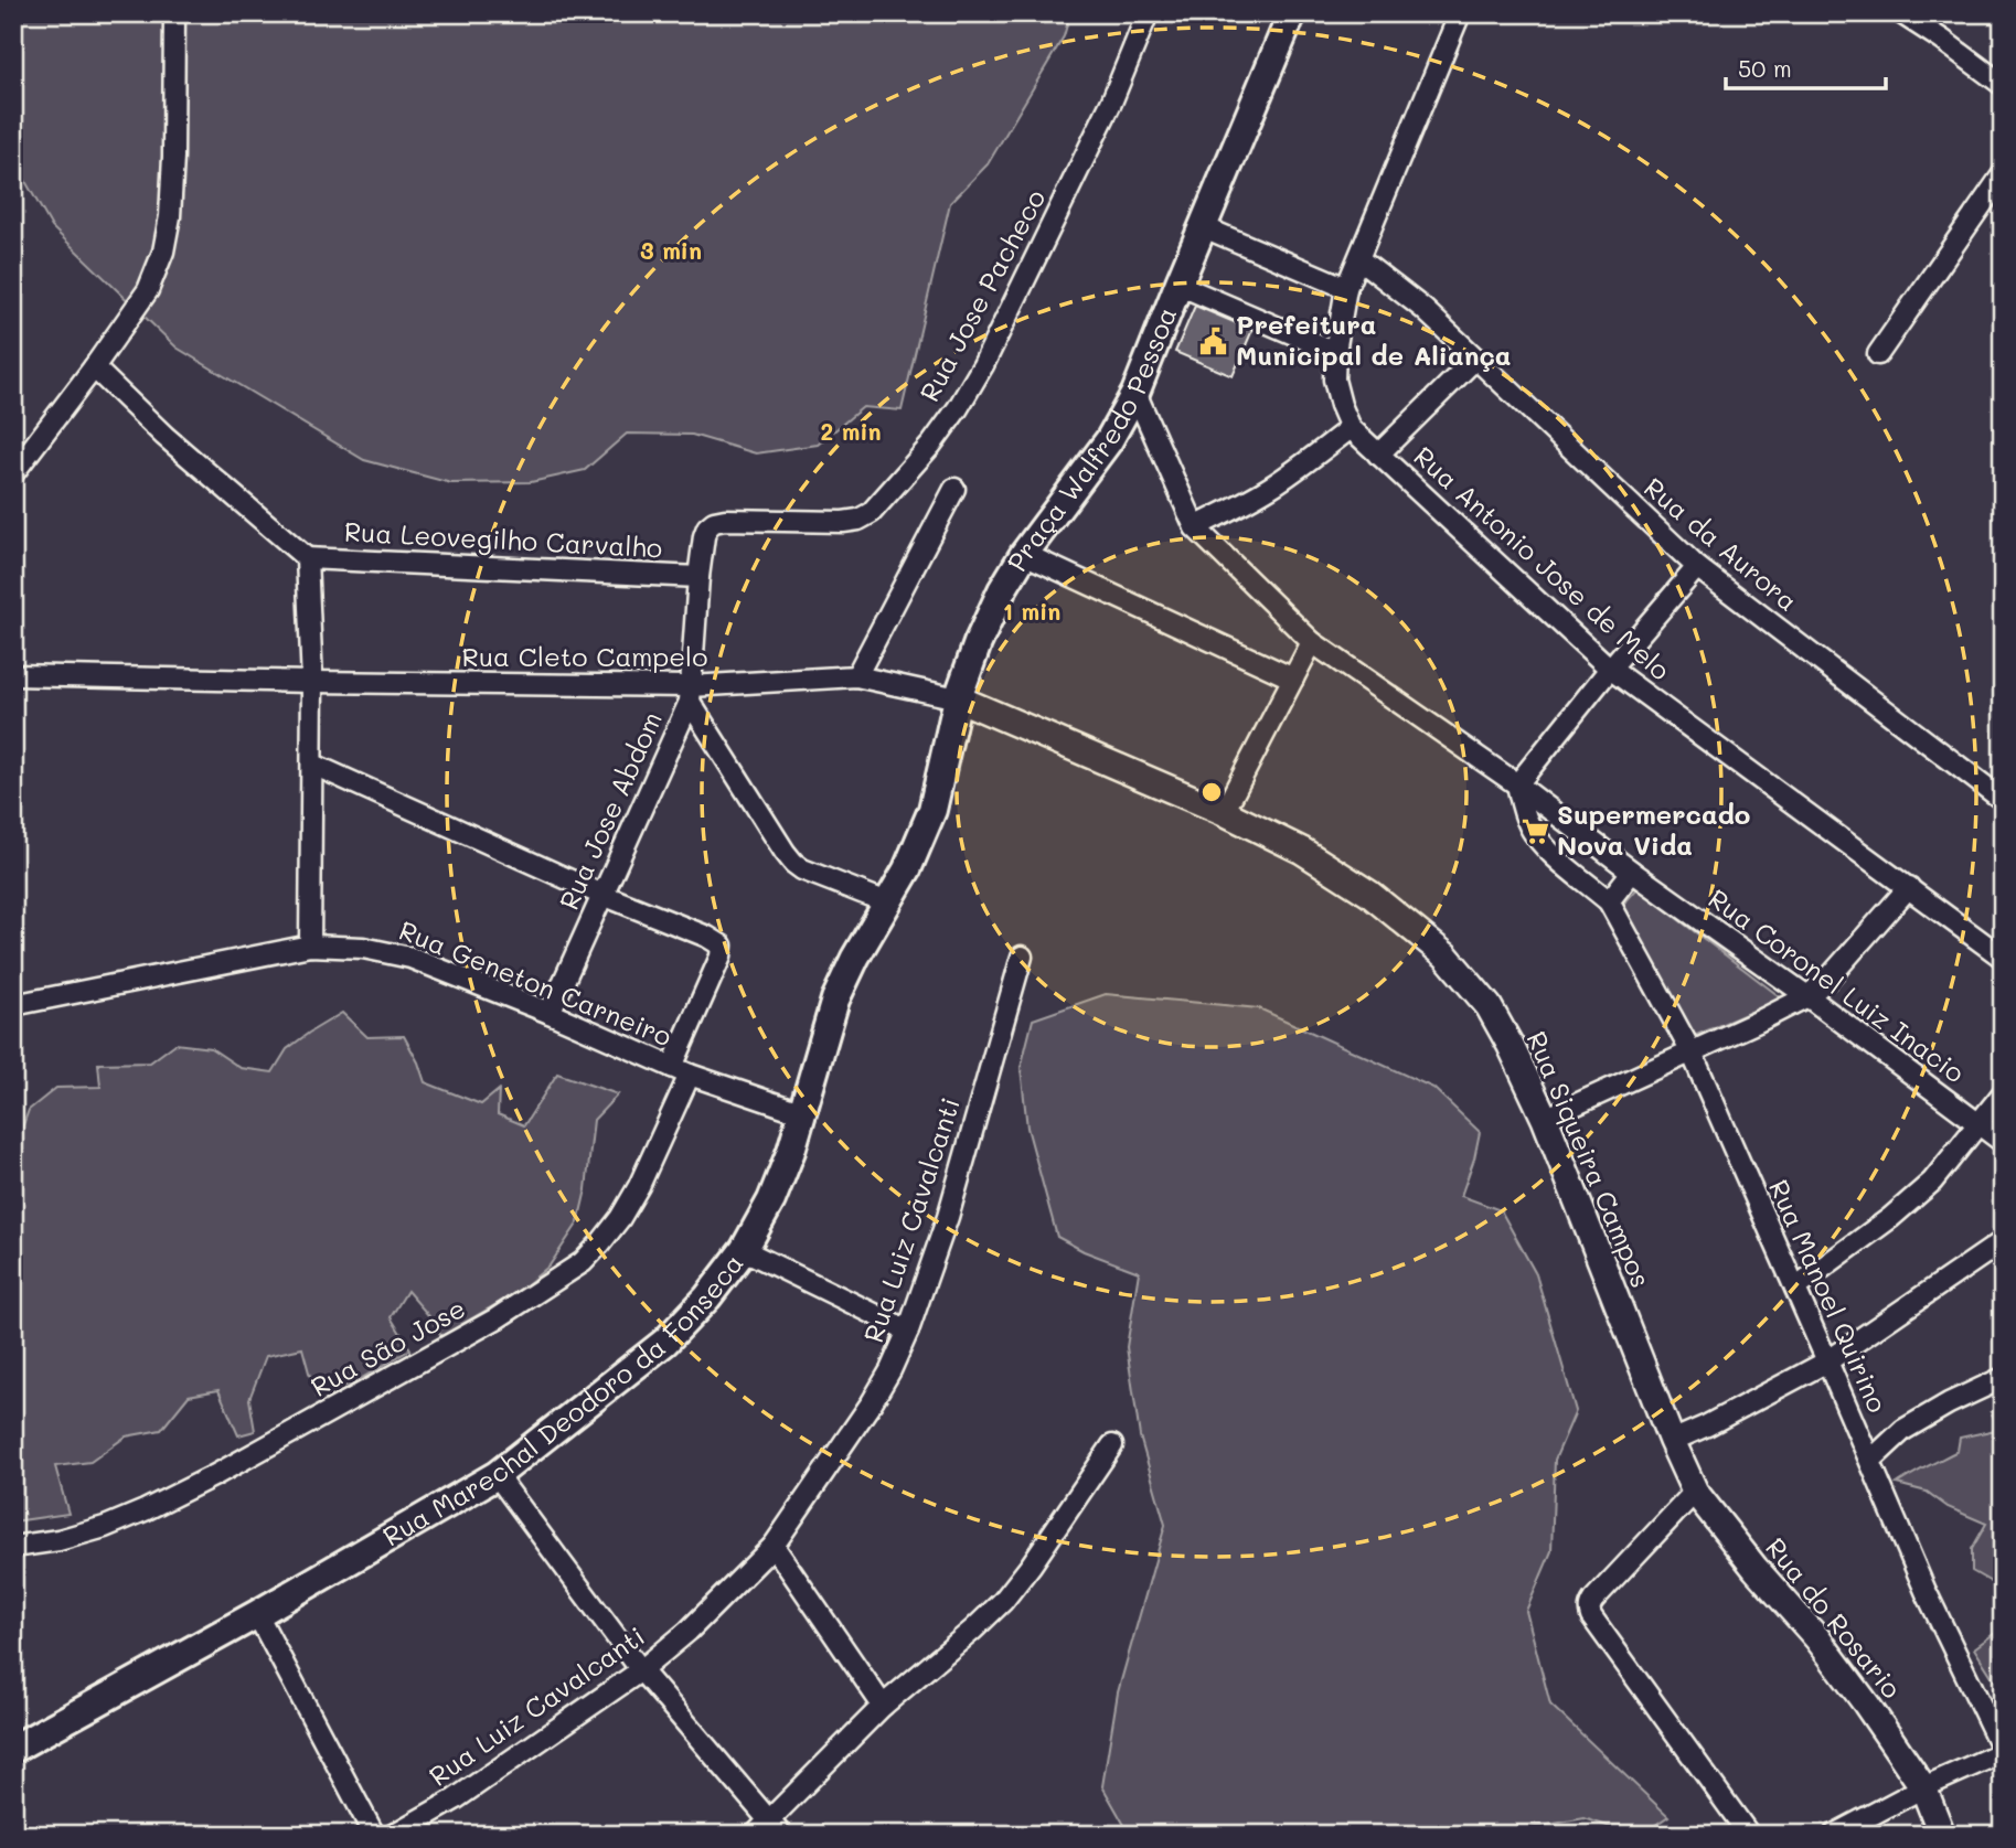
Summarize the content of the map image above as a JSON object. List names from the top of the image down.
{
  "streets": {
    "main road": ["Praça Walfredo Pessoa", "Rua Marechal Deodoro da Fonseca"],
    "street": [
      "Rua Jose Pacheco",
      "Rua Leovegilho Carvalho",
      "Rua da Aurora",
      "Rua Antonio Jose de Melo",
      "Rua Cleto Campelo",
      "Rua Jose Abdom",
      "Rua Geneton Carneiro",
      "Rua Coronel Luiz Inacio",
      "Rua Siqueira Campos",
      "Rua Luiz Cavalcanti",
      "Rua Manoel Quirino",
      "Rua São Jose",
      "Rua do Rosario"
    ]
  },
  "crossings": [
    ["Rua Jose Pacheco", "Rua Leovegilho Carvalho"],
    ["Rua Jose Pacheco", "Rua Jose Abdom"],
    ["Praça Walfredo Pessoa", "Rua Cleto Campelo"],
    ["Praça Walfredo Pessoa", "Rua Coronel Luiz Inacio"],
    ["Praça Walfredo Pessoa", "Rua Siqueira Campos"],
    ["Praça Walfredo Pessoa", "Rua Marechal Deodoro da Fonseca"],
    ["Rua Leovegilho Carvalho", "Rua Jose Abdom"],
    ["Rua da Aurora", "Rua Antonio Jose de Melo"],
    ["Rua Cleto Campelo", "Rua Jose Abdom"],
    ["Rua Cleto Campelo", "Rua Siqueira Campos"],
    ["Rua Jose Abdom", "Rua Geneton Carneiro"],
    ["Rua Jose Abdom", "Rua São Jose"],
    ["Rua Geneton Carneiro", "Rua São Jose"],
    ["Rua Geneton Carneiro", "Rua Marechal Deodoro da Fonseca"],
    ["Rua Siqueira Campos", "Rua do Rosario"]
  ],
  "places": {
    "public building": ["Prefeitura Municipal de Aliança"],
    "supermarket": ["Supermercado Nova Vida"]
  },
  "scale_bar": "50 m",
  "rings": ["3 min", "2 min", "1 min"]
}
